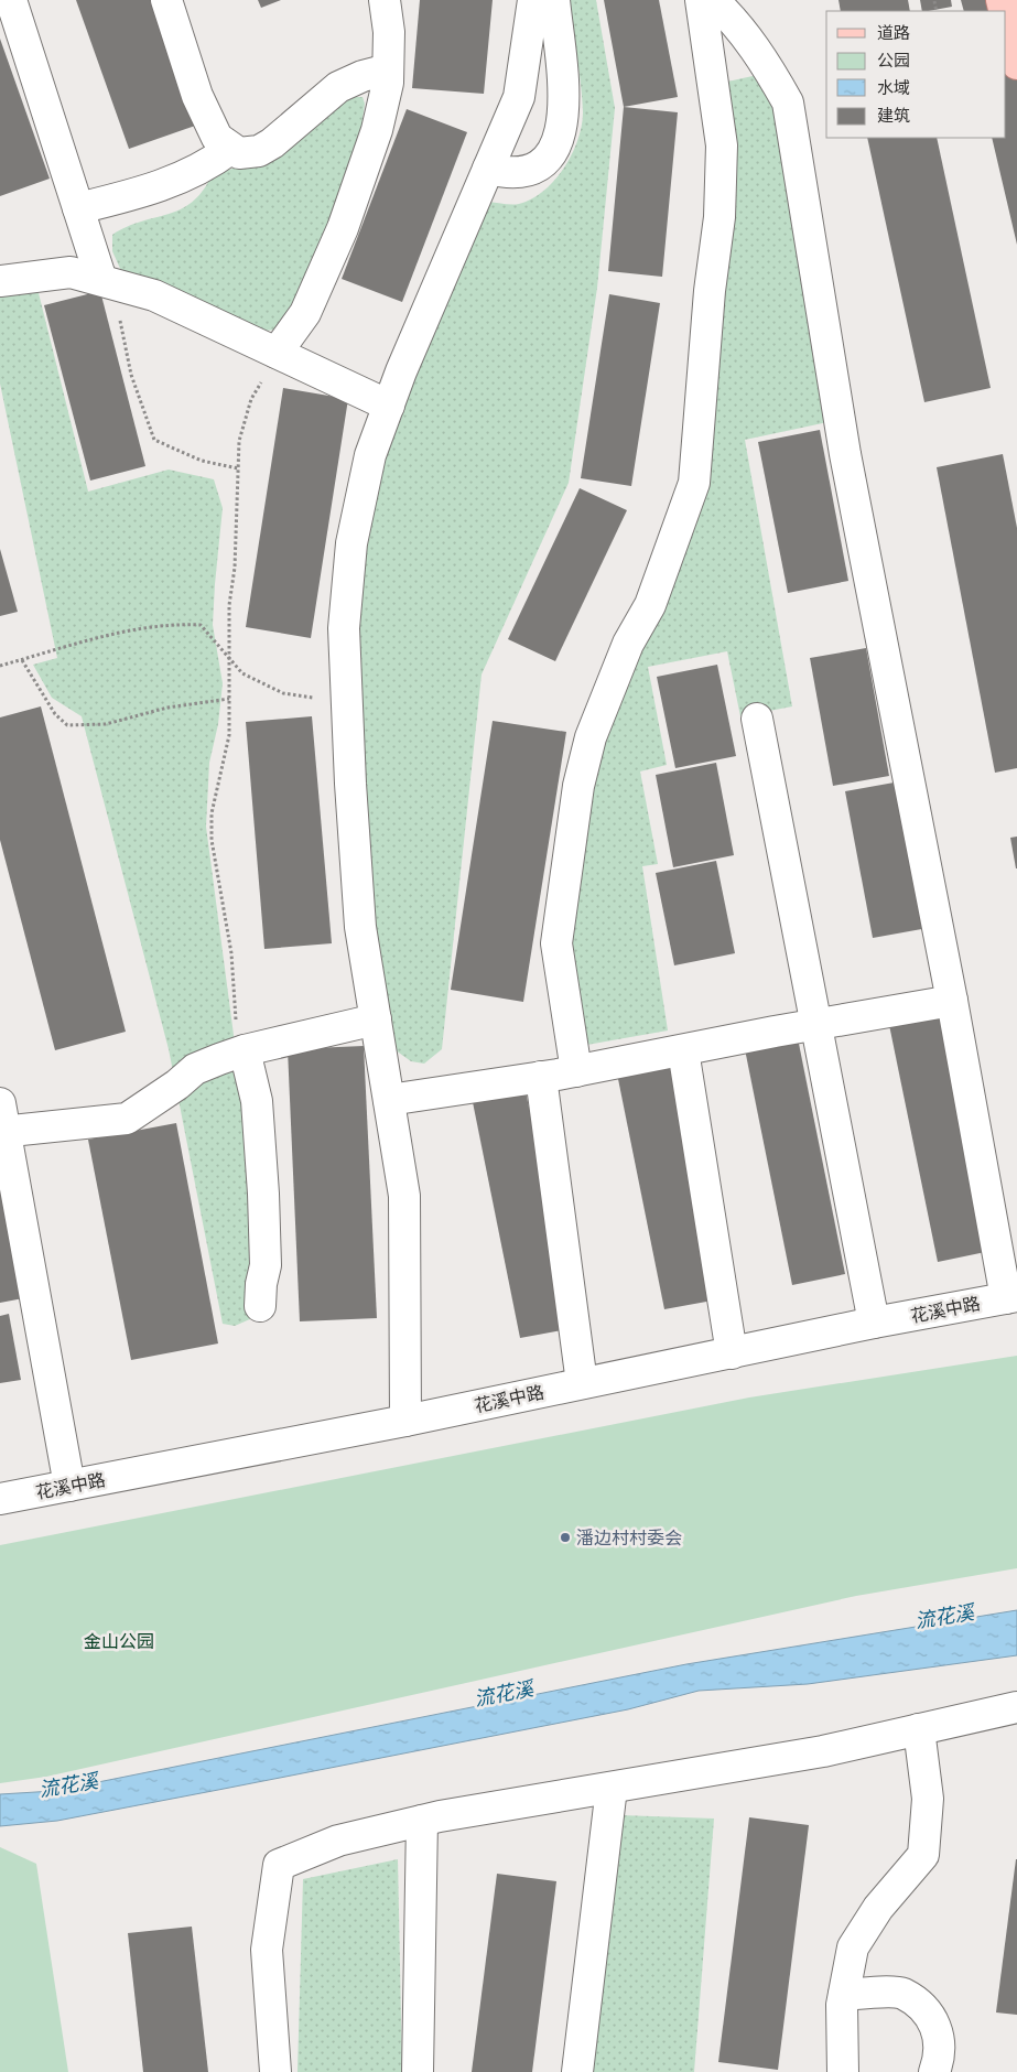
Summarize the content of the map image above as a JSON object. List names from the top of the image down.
{
  "streets": {
    "street": ["花溪中路"]
  },
  "water": ["流花溪"],
  "parks": ["金山公园"],
  "places": ["潘边村村委会"],
  "legend": [
    "道路",
    "公园",
    "水域",
    "建筑"
  ]
}
